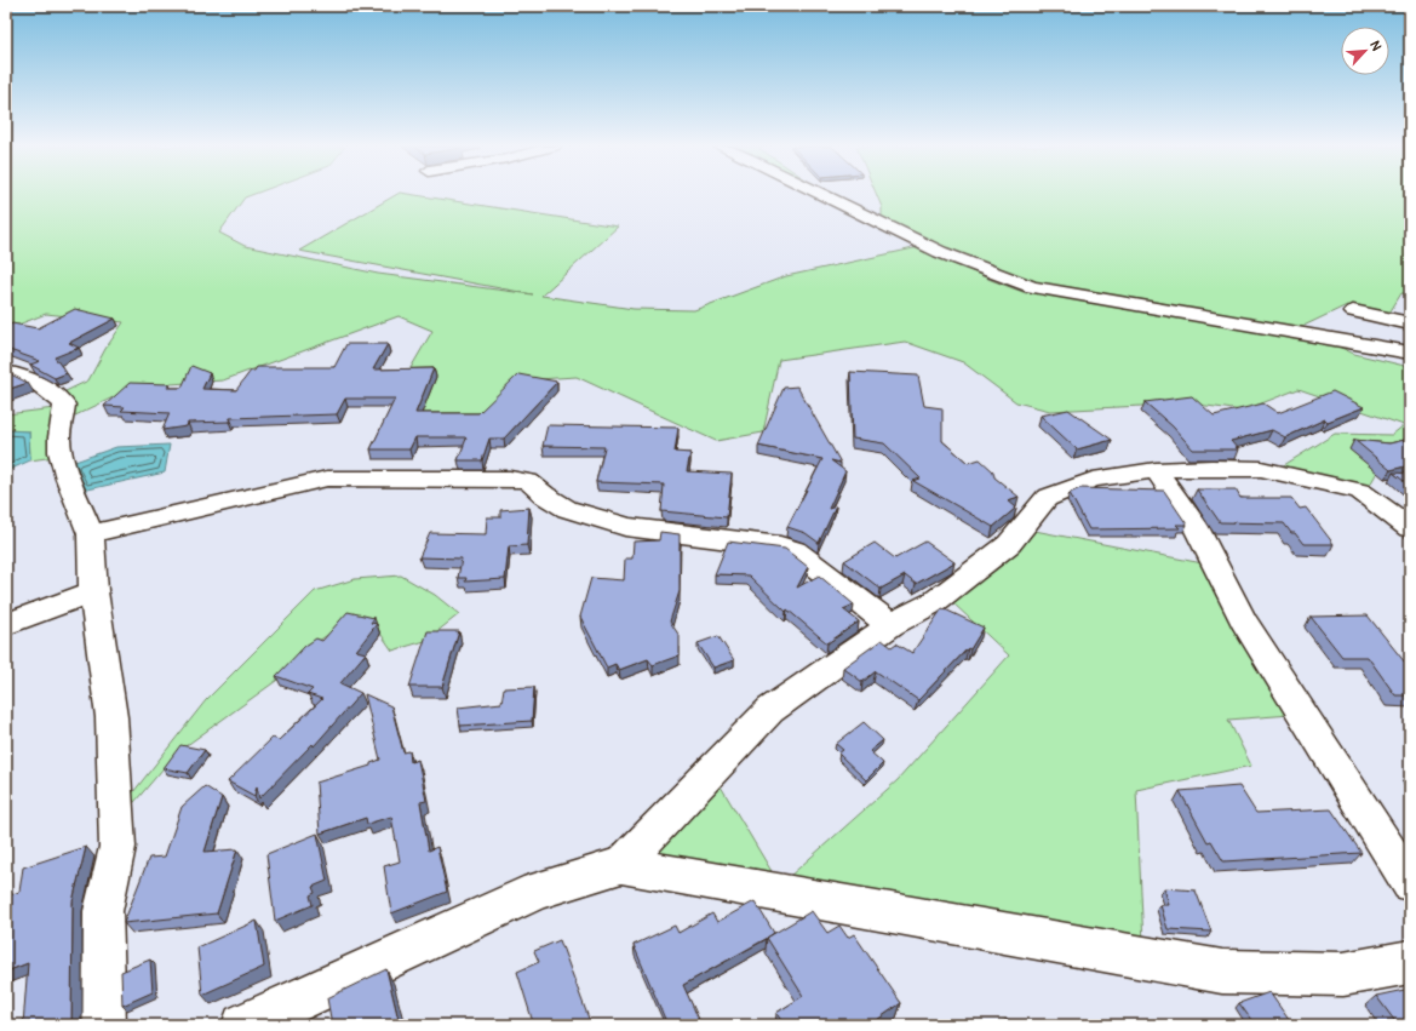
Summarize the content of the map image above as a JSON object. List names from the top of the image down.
{
  "north": "top right"
}
